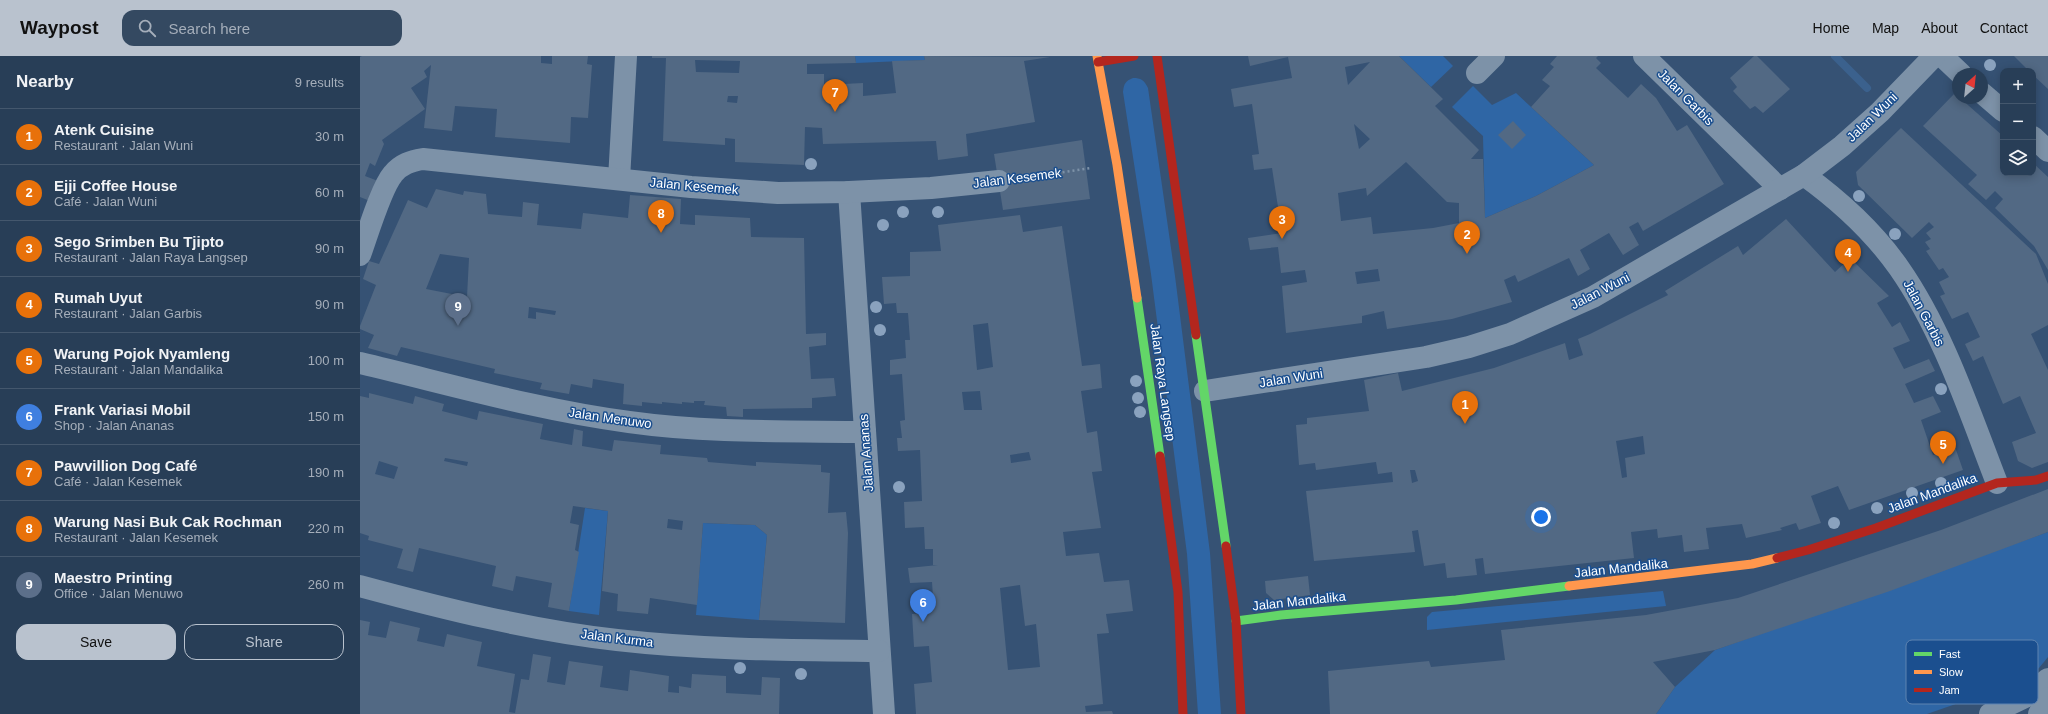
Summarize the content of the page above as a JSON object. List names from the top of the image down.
{
  "streets": {
    "main road": ["Jalan Raya Langsep", "Jalan Mandalika"],
    "street": [
      "Jalan Garbis",
      "Jalan Wuni",
      "Jalan Kesemek",
      "Jalan Menuwo",
      "Jalan Ananas",
      "Jalan Kurma"
    ]
  },
  "crossings": [
    ["Jalan Garbis", "Jalan Wuni"],
    ["Jalan Garbis", "Jalan Mandalika"],
    ["Jalan Kesemek", "Jalan Ananas"],
    ["Jalan Menuwo", "Jalan Ananas"],
    ["Jalan Ananas", "Jalan Kurma"]
  ],
  "legend": ["Fast", "Slow", "Jam"],
  "north": "top right",
  "page": {
    "header": "Waypost",
    "search": "Search here",
    "nav": [
      "Home",
      "Map",
      "About",
      "Contact"
    ],
    "heading": ["Nearby", "9 results"],
    "map_buttons": ["+", "−"],
    "pins": [
      "7",
      "8",
      "3",
      "2",
      "4",
      "9",
      "1",
      "5",
      "6"
    ],
    "list": [
      {
        "mark": "1",
        "name": "Atenk Cuisine",
        "note": "Restaurant · Jalan Wuni",
        "value": "30 m"
      },
      {
        "mark": "2",
        "name": "Ejji Coffee House",
        "note": "Café · Jalan Wuni",
        "value": "60 m"
      },
      {
        "mark": "3",
        "name": "Sego Srimben Bu Tjipto",
        "note": "Restaurant · Jalan Raya Langsep",
        "value": "90 m"
      },
      {
        "mark": "4",
        "name": "Rumah Uyut",
        "note": "Restaurant · Jalan Garbis",
        "value": "90 m"
      },
      {
        "mark": "5",
        "name": "Warung Pojok Nyamleng",
        "note": "Restaurant · Jalan Mandalika",
        "value": "100 m"
      },
      {
        "mark": "6",
        "name": "Frank Variasi Mobil",
        "note": "Shop · Jalan Ananas",
        "value": "150 m"
      },
      {
        "mark": "7",
        "name": "Pawvillion Dog Café",
        "note": "Café · Jalan Kesemek",
        "value": "190 m"
      },
      {
        "mark": "8",
        "name": "Warung Nasi Buk Cak Rochman",
        "note": "Restaurant · Jalan Kesemek",
        "value": "220 m"
      },
      {
        "mark": "9",
        "name": "Maestro Printing",
        "note": "Office · Jalan Menuwo",
        "value": "260 m"
      }
    ],
    "buttons": ["Save", "Share"]
  }
}
